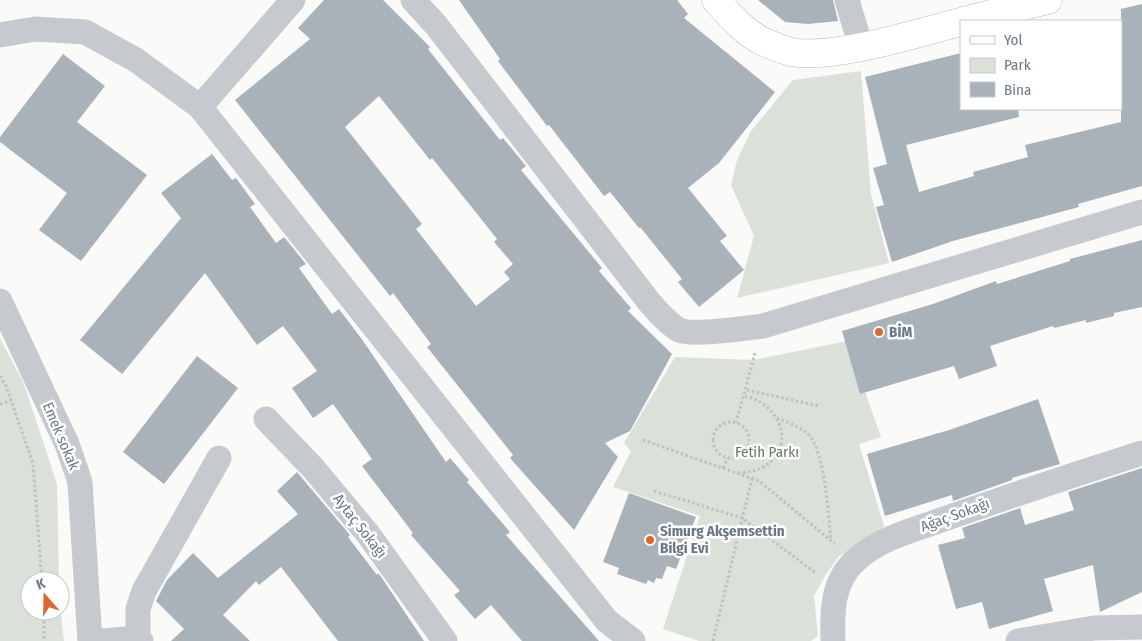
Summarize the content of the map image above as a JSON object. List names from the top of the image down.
{
  "streets": {
    "street": ["Emek sokak", "Ağaç Sokağı", "Aytaç Sokağı"]
  },
  "parks": ["Fetih Parkı"],
  "places": ["BİM", "Simurg Akşemsettin Bilgi Evi"],
  "legend": ["Yol", "Park", "Bina"],
  "north": "top"
}
